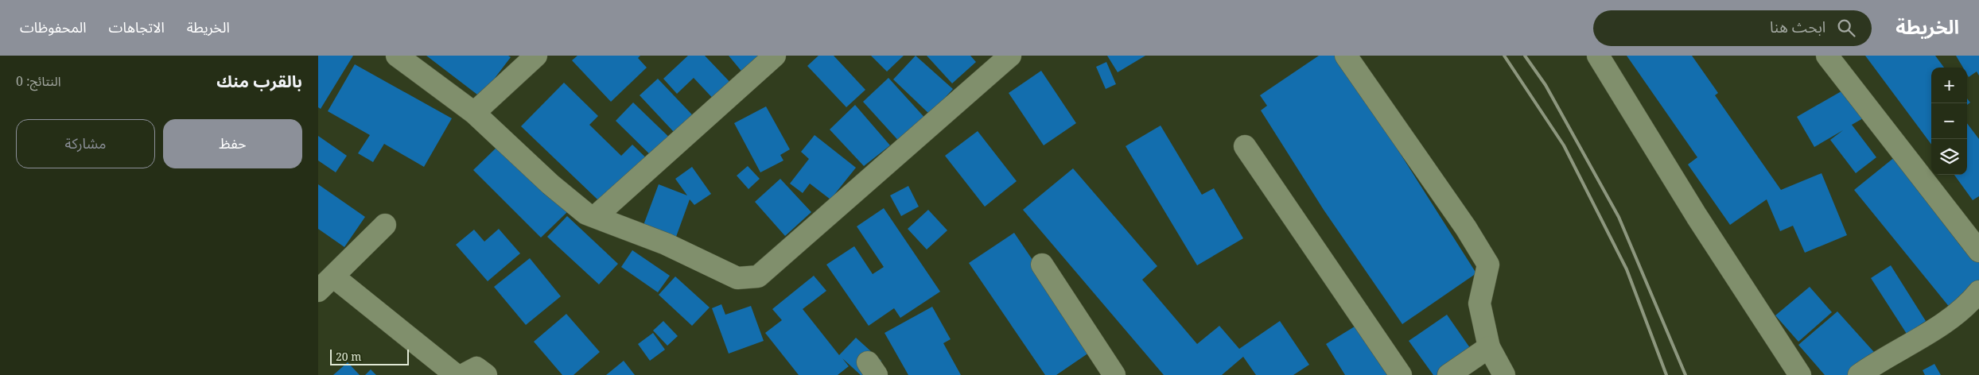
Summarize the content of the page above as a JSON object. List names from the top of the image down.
{
  "scale_bar": "20 m",
  "page": {
    "header": "الخريطة",
    "search": "ابحث هنا",
    "nav": ["الخريطة", "الاتجاهات", "المحفوظات"],
    "heading": ["بالقرب منك", "النتائج: 0"],
    "map_buttons": ["+", "−"],
    "buttons": ["حفظ", "مشاركة"],
    "scale": "20 m"
  }
}
